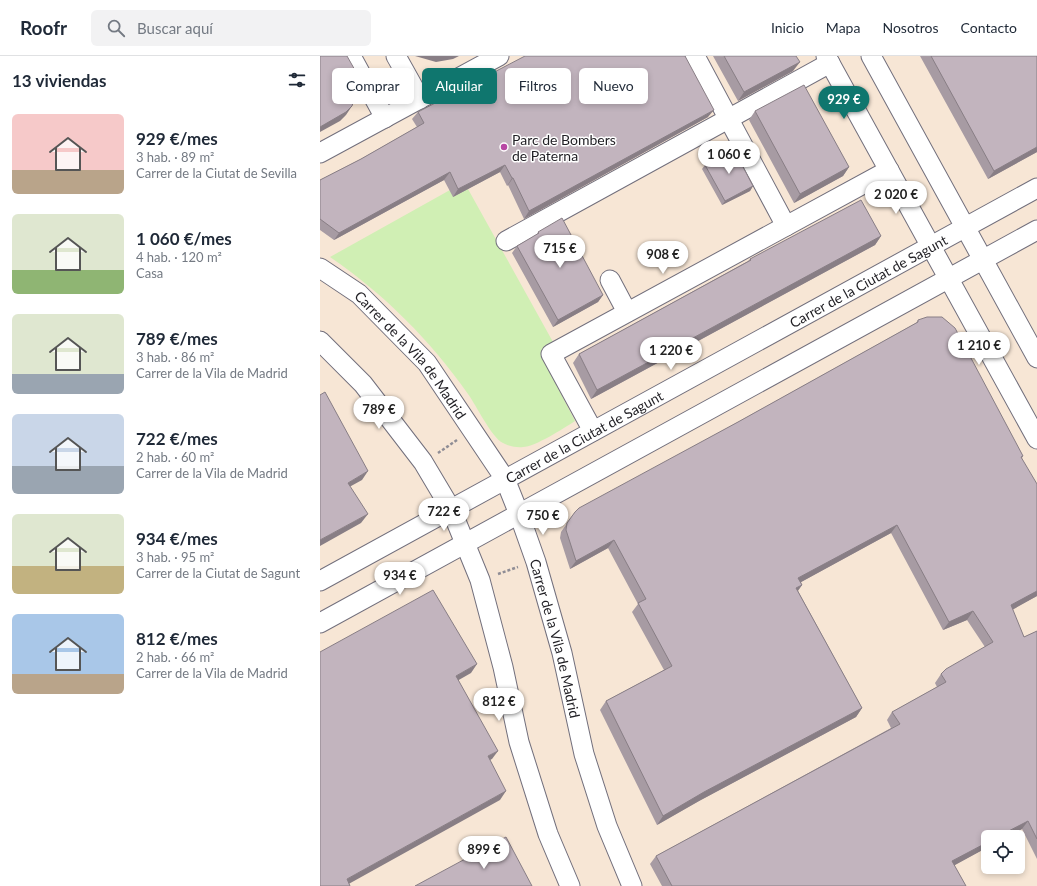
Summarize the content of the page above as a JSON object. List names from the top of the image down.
{
  "streets": {
    "street": ["Carrer de la Ciutat de Sagunt", "Carrer de la Vila de Madrid"]
  },
  "crossings": [
    ["Carrer de la Ciutat de Sagunt", "Carrer de la Vila de Madrid"]
  ],
  "places": ["Parc de Bombers de Paterna"],
  "page": {
    "header": "Roofr",
    "search": "Buscar aquí",
    "nav": [
      "Inicio",
      "Mapa",
      "Nosotros",
      "Contacto"
    ],
    "heading": "13 viviendas",
    "chip": [
      "Comprar",
      "Alquilar",
      "Filtros",
      "Nuevo"
    ],
    "price": [
      "929 €",
      "1 060 €",
      "2 020 €",
      "715 €",
      "908 €",
      "1 210 €",
      "1 220 €",
      "789 €",
      "722 €",
      "750 €",
      "934 €",
      "812 €",
      "899 €"
    ],
    "list": [
      {
        "name": "929 €/mes",
        "note": "3 hab. · 89 m² · Carrer de la Ciutat de Sevilla"
      },
      {
        "name": "1 060 €/mes",
        "note": "4 hab. · 120 m² · Casa"
      },
      {
        "name": "789 €/mes",
        "note": "3 hab. · 86 m² · Carrer de la Vila de Madrid"
      },
      {
        "name": "722 €/mes",
        "note": "2 hab. · 60 m² · Carrer de la Vila de Madrid"
      },
      {
        "name": "934 €/mes",
        "note": "3 hab. · 95 m² · Carrer de la Ciutat de Sagunt"
      },
      {
        "name": "812 €/mes",
        "note": "2 hab. · 66 m² · Carrer de la Vila de Madrid"
      }
    ]
  }
}
